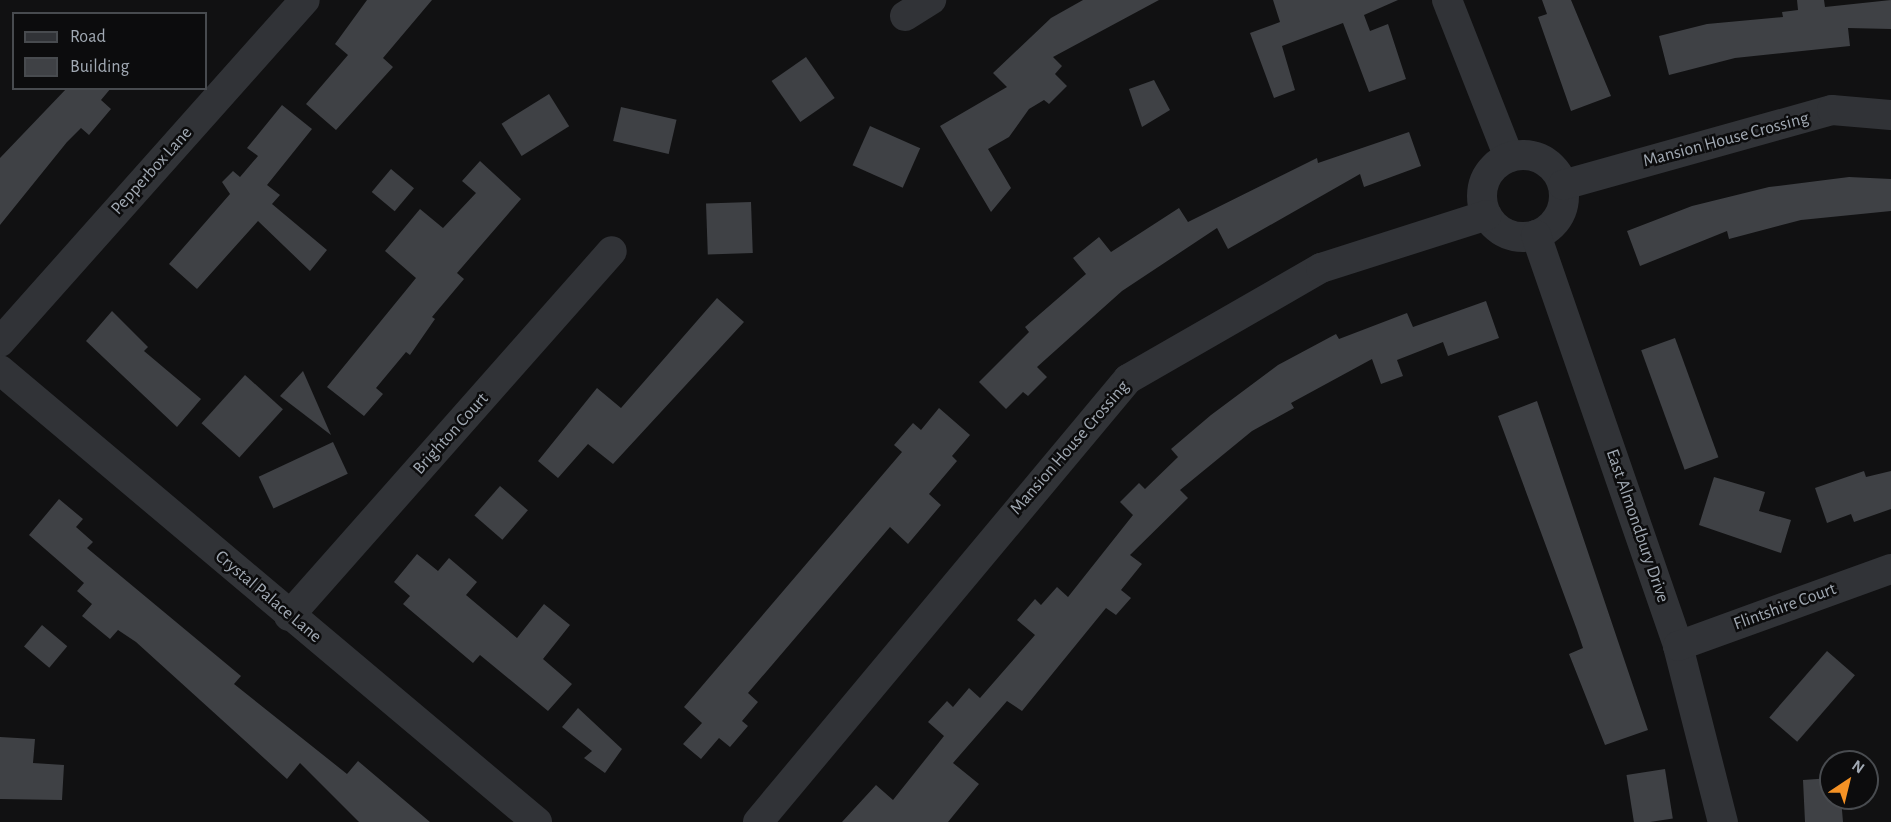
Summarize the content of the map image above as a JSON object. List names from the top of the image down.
{
  "streets": {
    "street": [
      "Mansion House Crossing",
      "Pepperbox Lane",
      "Brighton Court",
      "East Almondbury Drive",
      "Crystal Palace Lane",
      "Flintshire Court"
    ]
  },
  "crossings": [
    ["Mansion House Crossing", "East Almondbury Drive"],
    ["Brighton Court", "Crystal Palace Lane"],
    ["East Almondbury Drive", "Flintshire Court"]
  ],
  "legend": ["Road", "Building"],
  "north": "top right"
}
